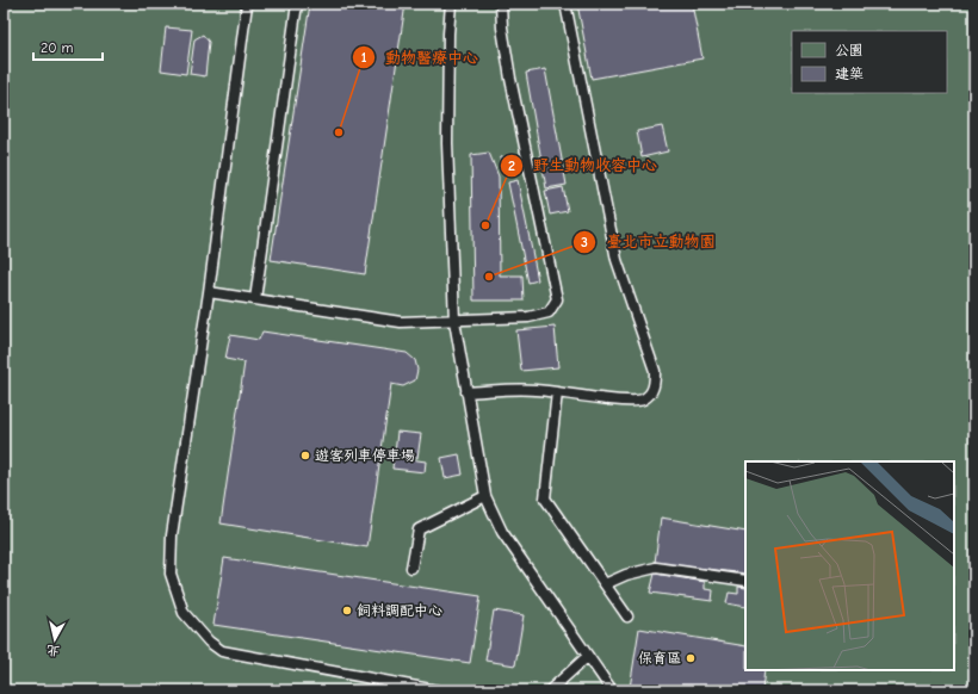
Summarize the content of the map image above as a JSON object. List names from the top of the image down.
{
  "places": [
    "動物醫療中心",
    "野生動物收容中心",
    "臺北市立動物園",
    "遊客列車停車場",
    "飼料調配中心",
    "保育區"
  ],
  "legend": ["公園", "建築"],
  "scale_bar": "20 m",
  "north": "bottom"
}
